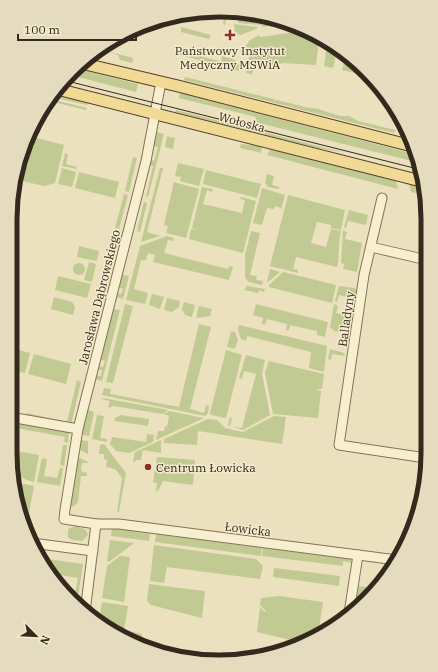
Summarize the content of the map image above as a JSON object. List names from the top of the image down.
{
  "streets": {
    "main road": ["Wołoska"],
    "street": ["Jarosława Dąbrowskiego", "Balladyny", "Łowicka"]
  },
  "crossings": [
    ["Wołoska", "Jarosława Dąbrowskiego"],
    ["Jarosława Dąbrowskiego", "Łowicka"]
  ],
  "places": {
    "health": ["Państwowy Instytut Medyczny MSWiA"],
    "other": ["Centrum Łowicka"]
  },
  "scale_bar": "100 m",
  "north": "bottom right"
}
